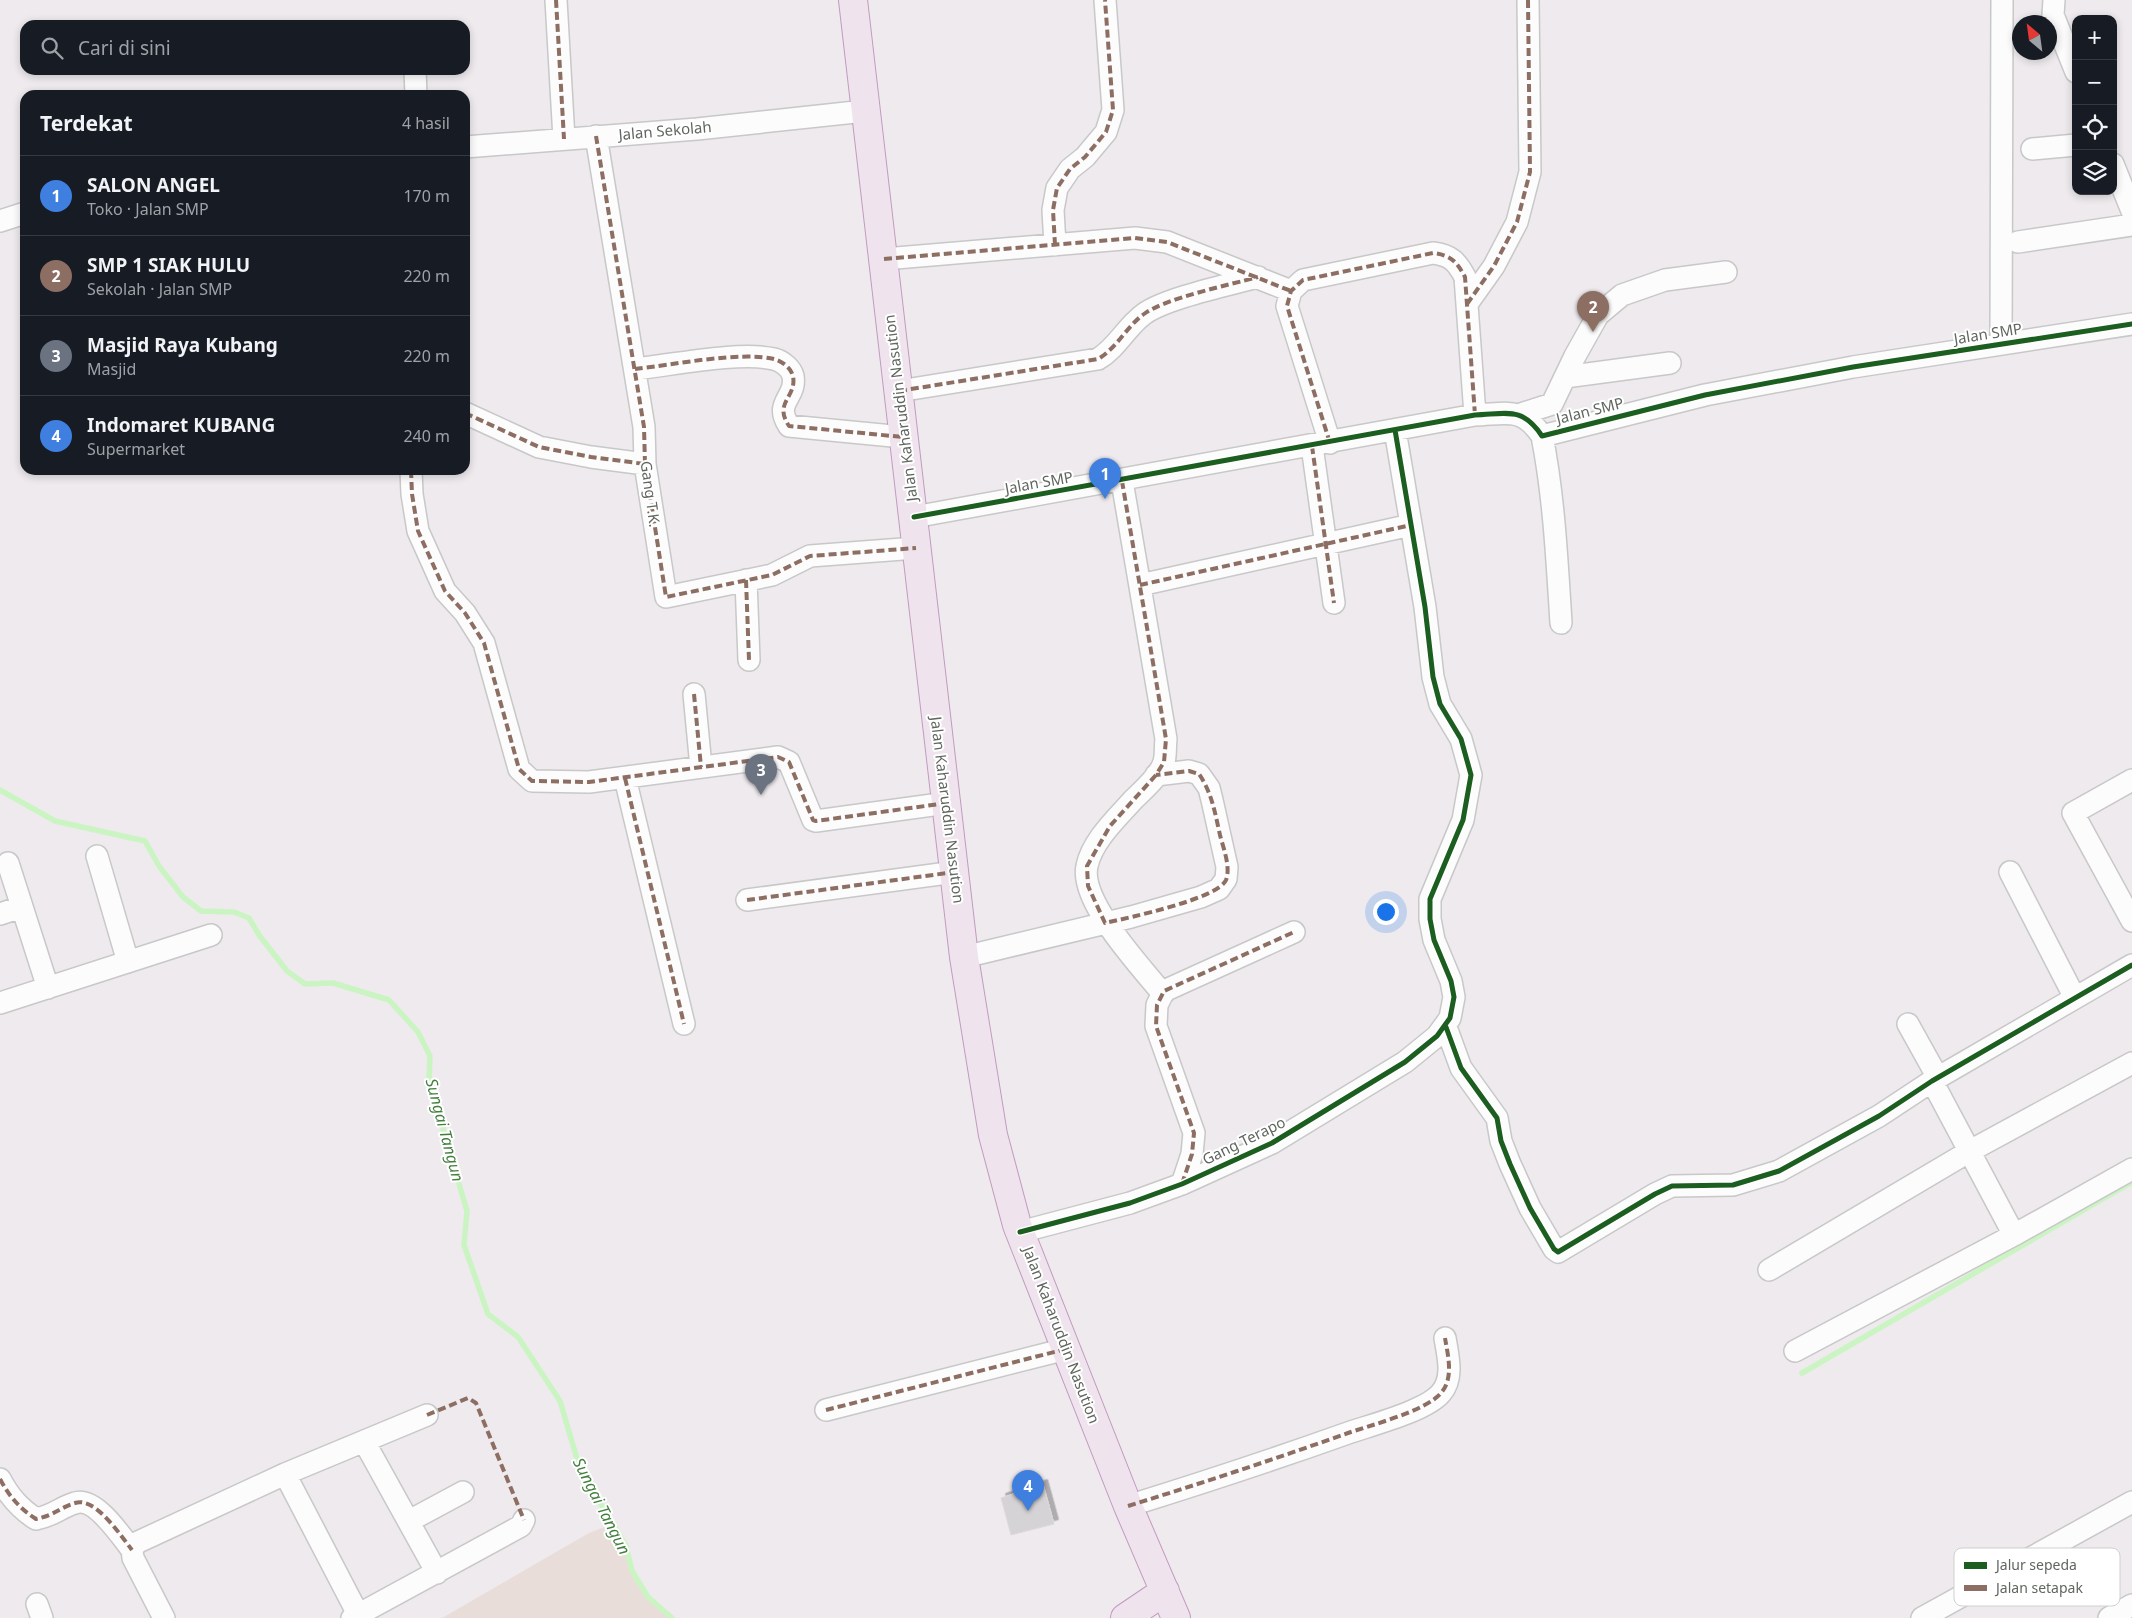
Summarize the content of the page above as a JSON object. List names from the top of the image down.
{
  "streets": {
    "highway": ["Jalan Kaharuddin Nasution"],
    "street": [
      "Jalan Sekolah",
      "Jalan SMP",
      "Gang T.K.",
      "Gang Terapo"
    ]
  },
  "crossings": [
    ["Jalan Sekolah", "Jalan Kaharuddin Nasution"],
    ["Jalan Sekolah", "Gang T.K."],
    ["Jalan SMP", "Jalan Kaharuddin Nasution"],
    ["Jalan Kaharuddin Nasution", "Gang T.K."],
    ["Jalan Kaharuddin Nasution", "Gang Terapo"]
  ],
  "water": ["Sungai Tangun"],
  "legend": ["Jalur sepeda", "Jalan setapak"],
  "north": "top left",
  "page": {
    "map_buttons": ["+", "−"],
    "search": "Cari di sini",
    "heading": ["Terdekat", "4 hasil"],
    "list": [
      {
        "mark": "1",
        "name": "SALON ANGEL",
        "note": "Toko · Jalan SMP",
        "value": "170 m"
      },
      {
        "mark": "2",
        "name": "SMP 1 SIAK HULU",
        "note": "Sekolah · Jalan SMP",
        "value": "220 m"
      },
      {
        "mark": "3",
        "name": "Masjid Raya Kubang",
        "note": "Masjid",
        "value": "220 m"
      },
      {
        "mark": "4",
        "name": "Indomaret KUBANG",
        "note": "Supermarket",
        "value": "240 m"
      }
    ],
    "pins": [
      "2",
      "1",
      "3",
      "4"
    ]
  }
}
